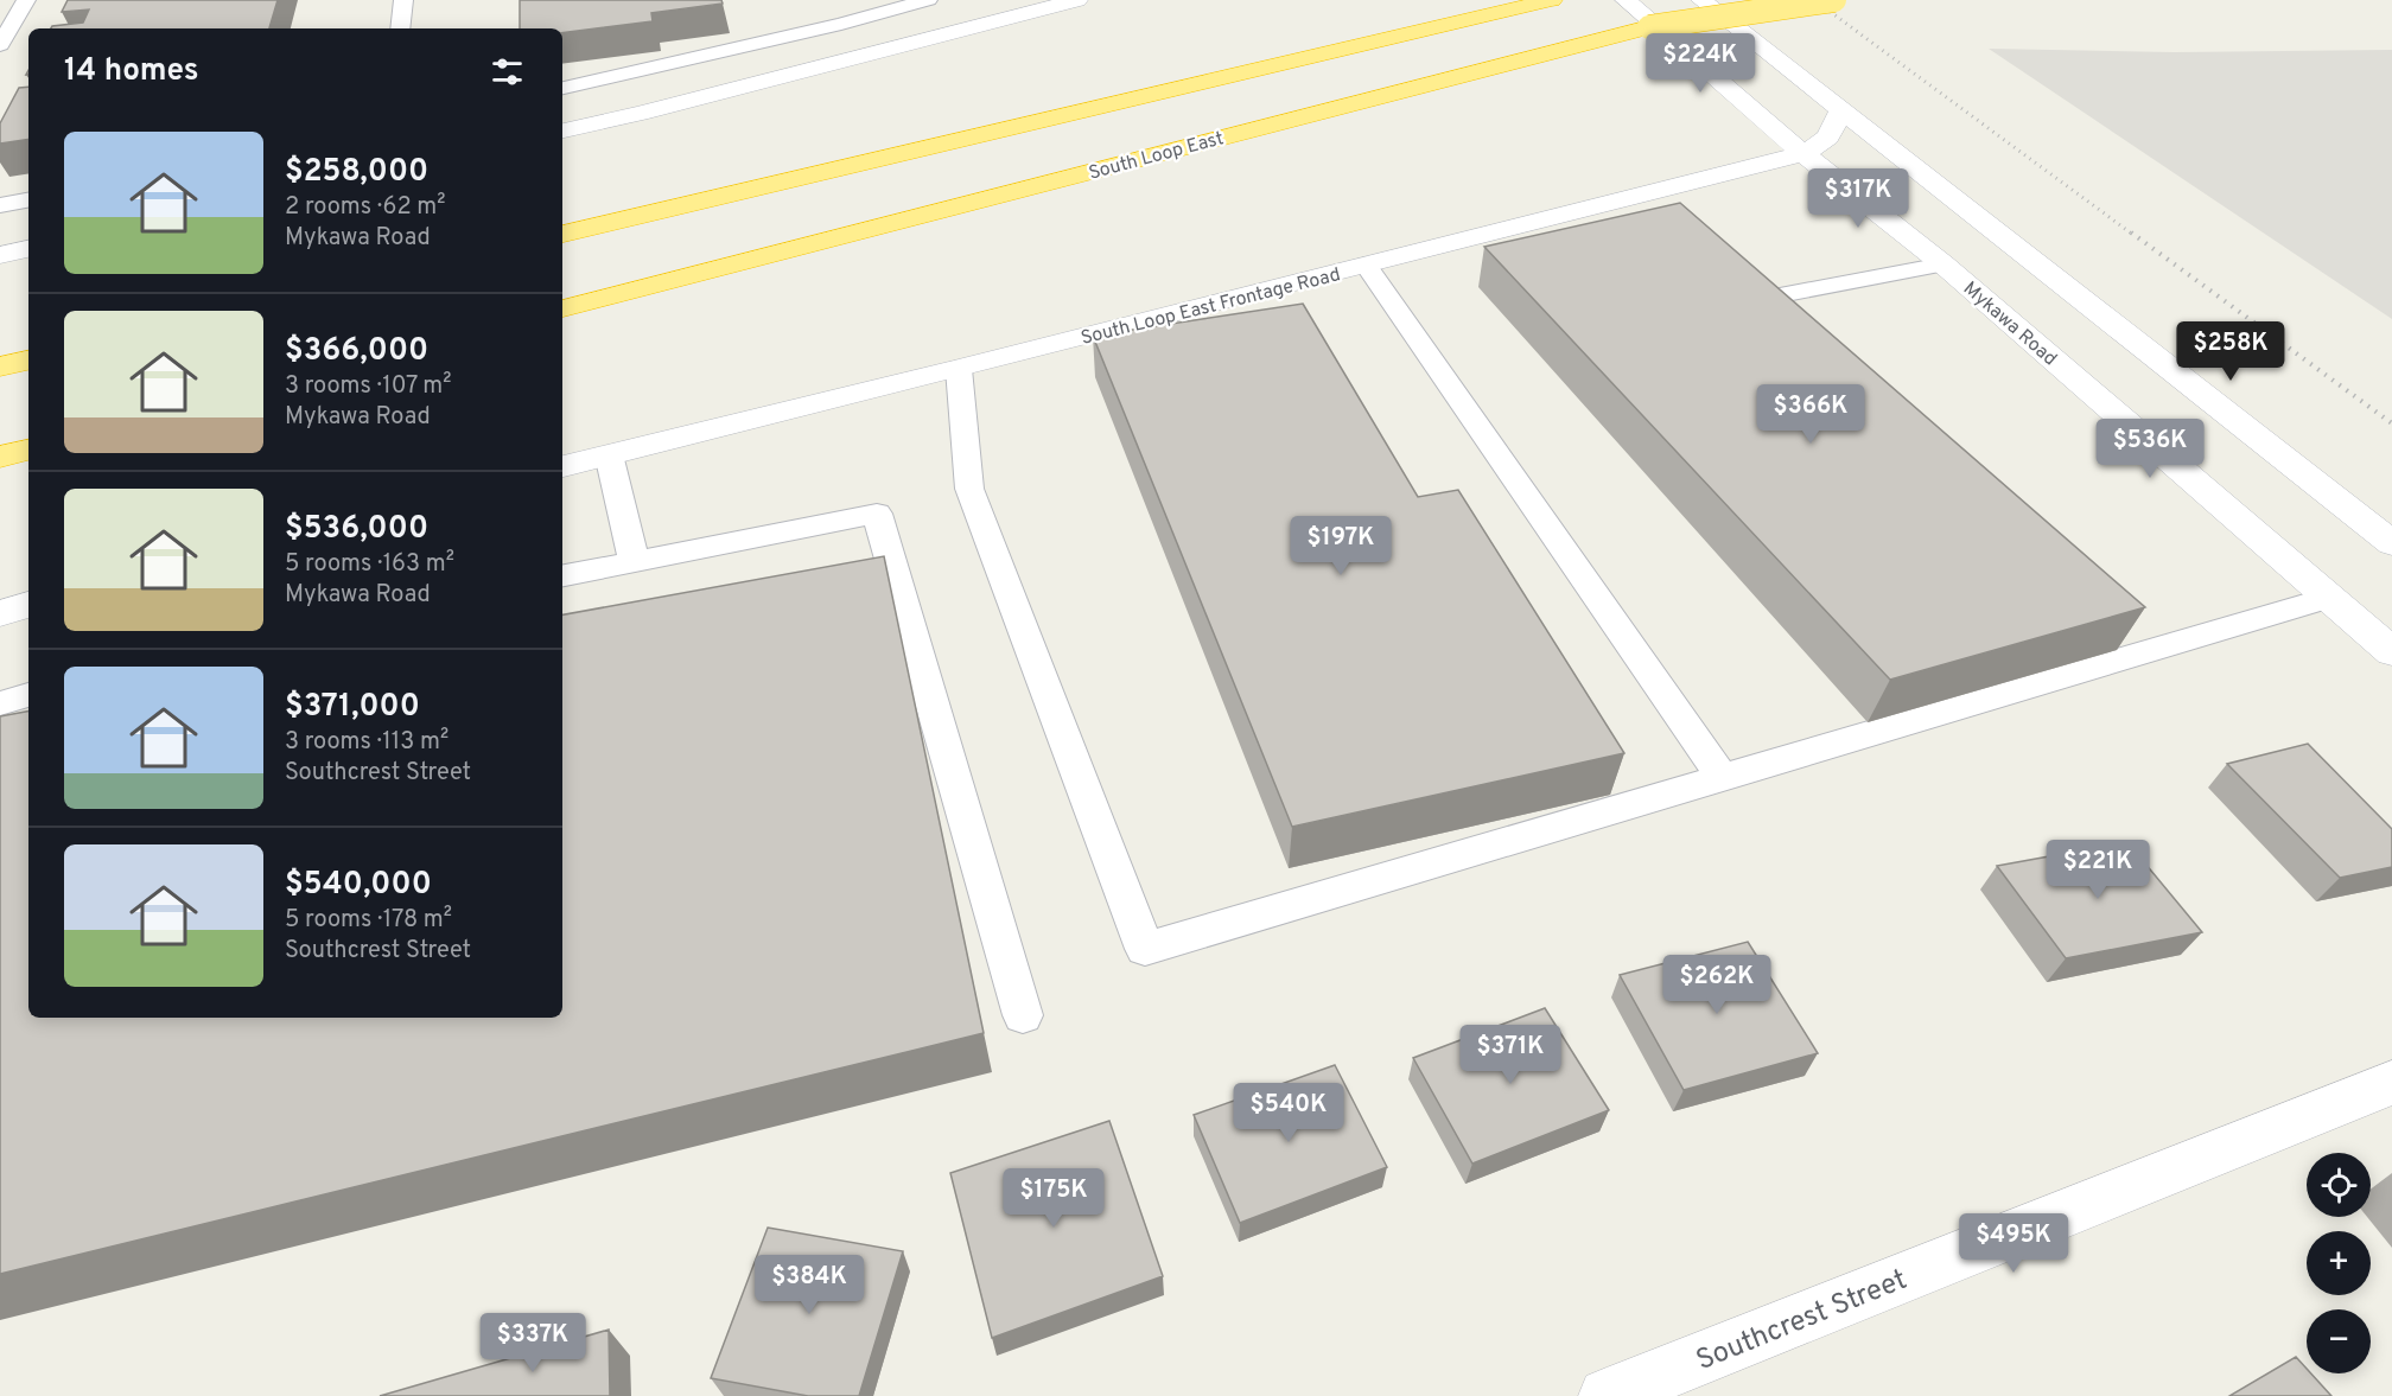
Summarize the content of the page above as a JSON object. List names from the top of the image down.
{
  "streets": {
    "highway": ["South Loop East"],
    "main road": ["South Loop East Frontage Road", "Mykawa Road", "Southcrest Street"]
  },
  "crossings": [
    ["South Loop East Frontage Road", "Mykawa Road"]
  ],
  "page": {
    "heading": "14 homes",
    "price": [
      "$224K",
      "$317K",
      "$258K",
      "$366K",
      "$536K",
      "$197K",
      "$221K",
      "$262K",
      "$371K",
      "$540K",
      "$175K",
      "$495K",
      "$384K",
      "$337K"
    ],
    "list": [
      {
        "name": "$258,000",
        "note": "2 rooms · 62 m² · Mykawa Road"
      },
      {
        "name": "$366,000",
        "note": "3 rooms · 107 m² · Mykawa Road"
      },
      {
        "name": "$536,000",
        "note": "5 rooms · 163 m² · Mykawa Road"
      },
      {
        "name": "$371,000",
        "note": "3 rooms · 113 m² · Southcrest Street"
      },
      {
        "name": "$540,000",
        "note": "5 rooms · 178 m² · Southcrest Street"
      }
    ],
    "map_buttons": ["+", "−"]
  }
}
